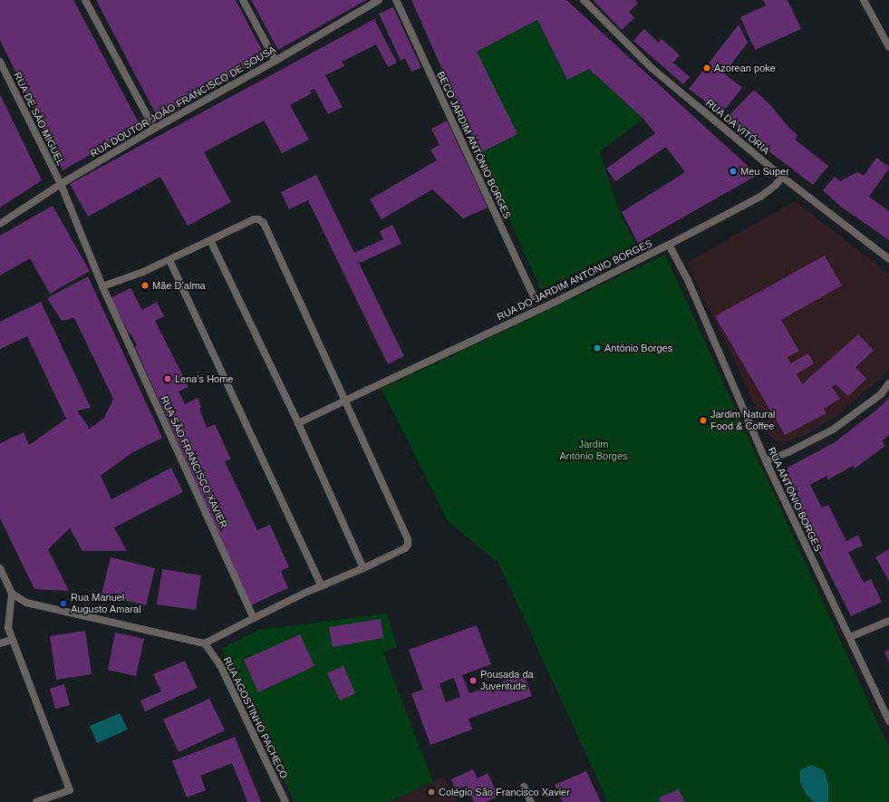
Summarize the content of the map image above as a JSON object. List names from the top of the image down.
{
  "streets": {
    "street": [
      "RUA DOUTOR JOÃO FRANCISCO DE SOUSA",
      "RUA DE SÃO MIGUEL",
      "RUA DA VITÓRIA",
      "BECO JARDIM ANTÓNIO BORGES",
      "RUA DO JARDIM ANTÓNIO BORGES",
      "RUA SÃO FRANCISCO XAVIER",
      "RUA ANTÓNIO BORGES",
      "RUA AGOSTINHO PACHECO"
    ]
  },
  "crossings": [
    ["RUA DOUTOR JOÃO FRANCISCO DE SOUSA", "RUA DE SÃO MIGUEL"],
    ["RUA DOUTOR JOÃO FRANCISCO DE SOUSA", "RUA SÃO FRANCISCO XAVIER"],
    ["RUA DE SÃO MIGUEL", "RUA SÃO FRANCISCO XAVIER"],
    ["RUA DA VITÓRIA", "RUA DO JARDIM ANTÓNIO BORGES"],
    ["RUA DO JARDIM ANTÓNIO BORGES", "RUA ANTÓNIO BORGES"]
  ],
  "parks": ["Jardim António Borges"],
  "places": [
    "Azorean poke",
    "Meu Super",
    "Mãe D’alma",
    "António Borges",
    "Lena's Home",
    "Jardim Natural Food & Coffee",
    "Rua Manuel Augusto Amaral",
    "Pousada da Juventude",
    "Colégio São Francisco Xavier"
  ]
}
